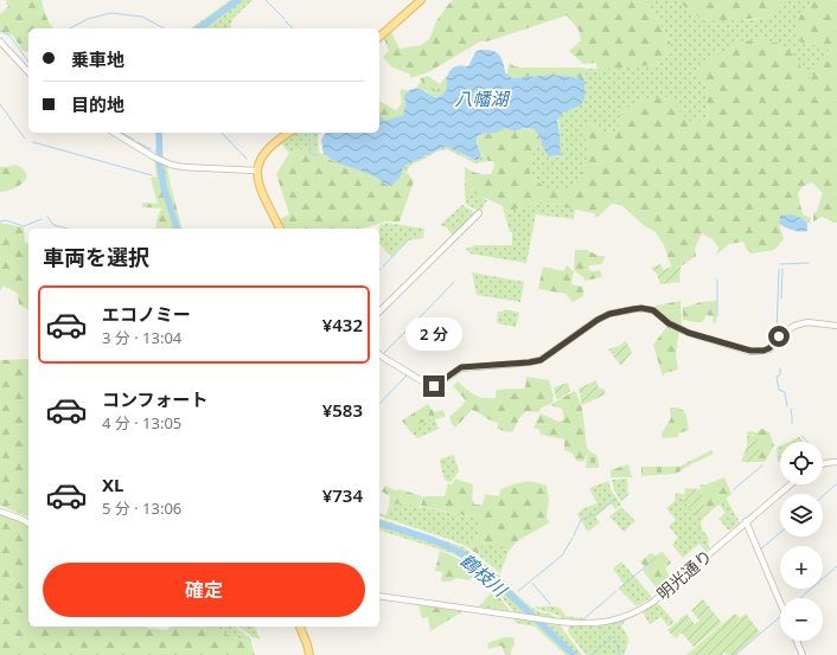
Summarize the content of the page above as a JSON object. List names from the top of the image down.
{
  "streets": {
    "street": ["明光通り"]
  },
  "water": ["八幡湖", "鶴枝川"],
  "page": {
    "banner": ["乗車地", "目的地"],
    "heading": "車両を選択",
    "list": [
      {
        "name": "エコノミー",
        "note": "3 分 · 13:04",
        "value": "¥432"
      },
      {
        "name": "コンフォート",
        "note": "4 分 · 13:05",
        "value": "¥583"
      },
      {
        "name": "XL",
        "note": "5 分 · 13:06",
        "value": "¥734"
      }
    ],
    "bubble": "2 分",
    "map_buttons": ["+", "−"],
    "buttons": "確定"
  }
}
